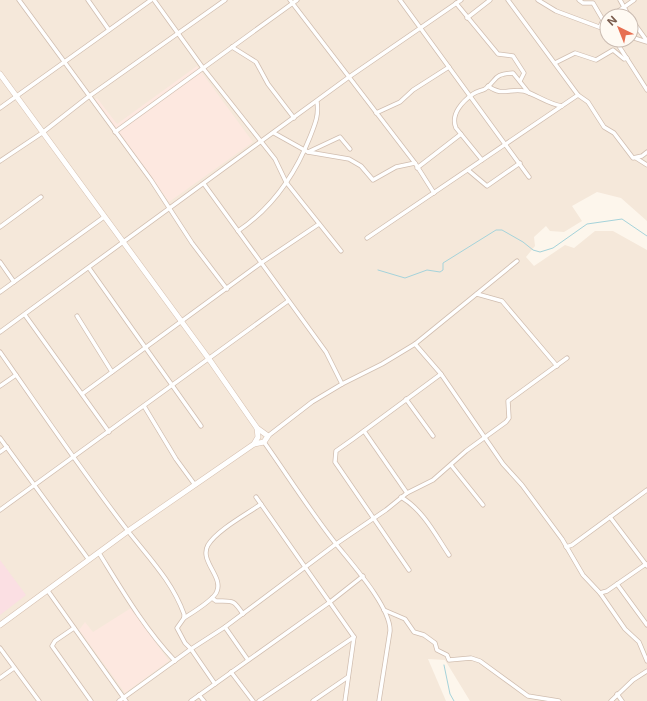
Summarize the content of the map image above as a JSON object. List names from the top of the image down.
{
  "north": "top left"
}
